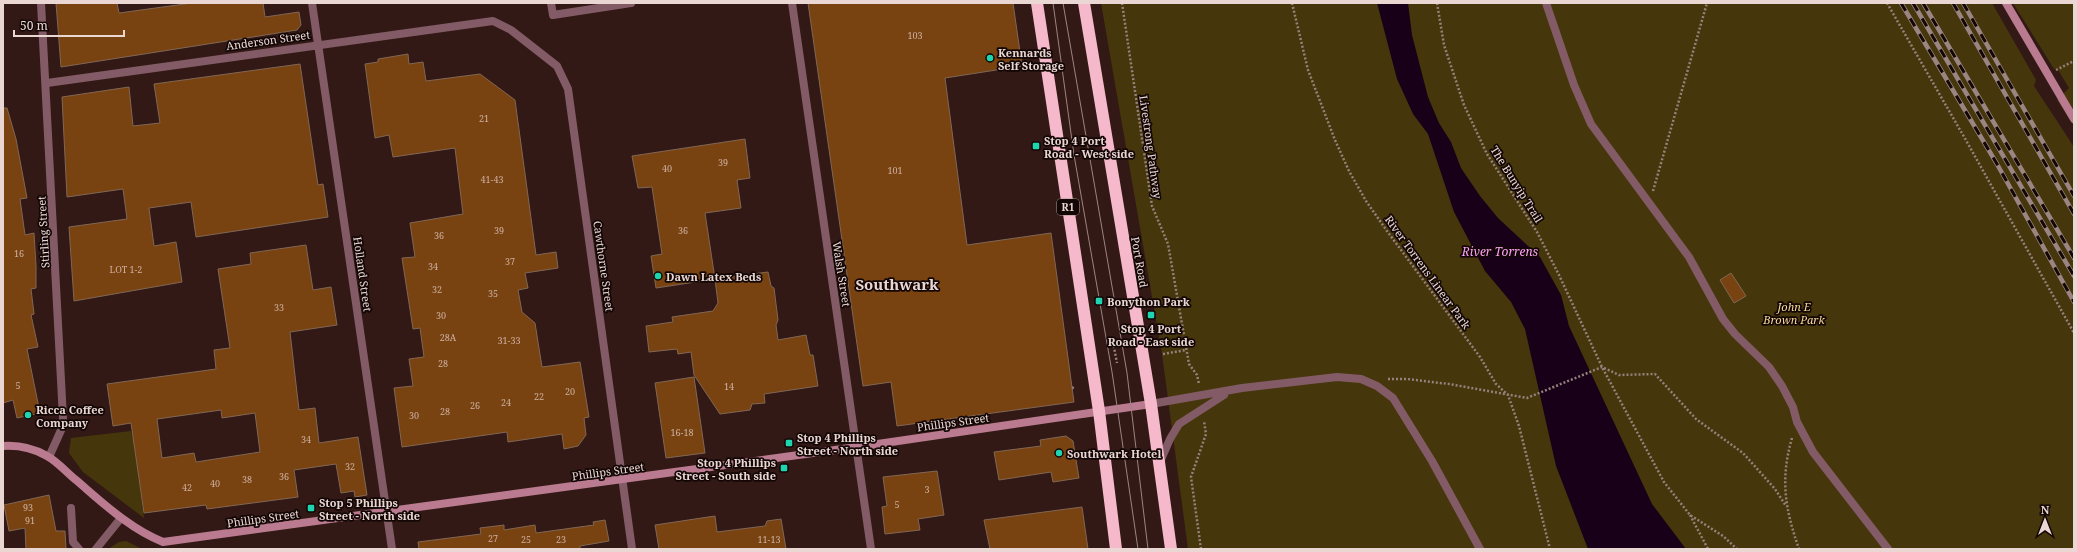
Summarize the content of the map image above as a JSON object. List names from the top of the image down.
{
  "streets": {
    "highway": ["R1", "Port Road"],
    "street": [
      "Anderson Street",
      "Stirling Street",
      "Cawthorne Street",
      "Holland Street",
      "Walsh Street",
      "Phillips Street"
    ],
    "path": ["Livestrong Pathway", "The Bunyip Trail", "River Torrens Linear Park"]
  },
  "crossings": [
    ["Anderson Street", "Stirling Street"],
    ["Anderson Street", "Cawthorne Street"],
    ["Anderson Street", "Holland Street"],
    ["R1", "Phillips Street"],
    ["Stirling Street", "Phillips Street"],
    ["Port Road", "Phillips Street"],
    ["Cawthorne Street", "Phillips Street"],
    ["Holland Street", "Phillips Street"],
    ["Walsh Street", "Phillips Street"]
  ],
  "districts": ["Southwark"],
  "water": ["River Torrens"],
  "parks": ["John E Brown Park"],
  "places": {
    "other": [
      "Kennards Self Storage",
      "Dawn Latex Beds",
      "Ricca Coffee Company",
      "Southwark Hotel"
    ],
    "transit": [
      "Stop 4 Port Road - West side",
      "Bonython Park",
      "Stop 4 Port Road - East side",
      "Stop 4 Phillips Street - North side",
      "Stop 4 Phillips Street - South side",
      "Stop 5 Phillips Street - North side"
    ]
  },
  "house_numbers": [
    "103",
    "21",
    "39",
    "40",
    "101",
    "41-43",
    "39",
    "36",
    "36",
    "16",
    "37",
    "34",
    "LOT 1-2",
    "32",
    "35",
    "33",
    "30",
    "28A",
    "31-33",
    "28",
    "5",
    "14",
    "20",
    "22",
    "24",
    "26",
    "28",
    "30",
    "16-18",
    "34",
    "32",
    "36",
    "38",
    "40",
    "42",
    "3",
    "5",
    "93",
    "91",
    "27",
    "25",
    "23",
    "11-13"
  ],
  "scale_bar": "50 m",
  "north": "top"
}
